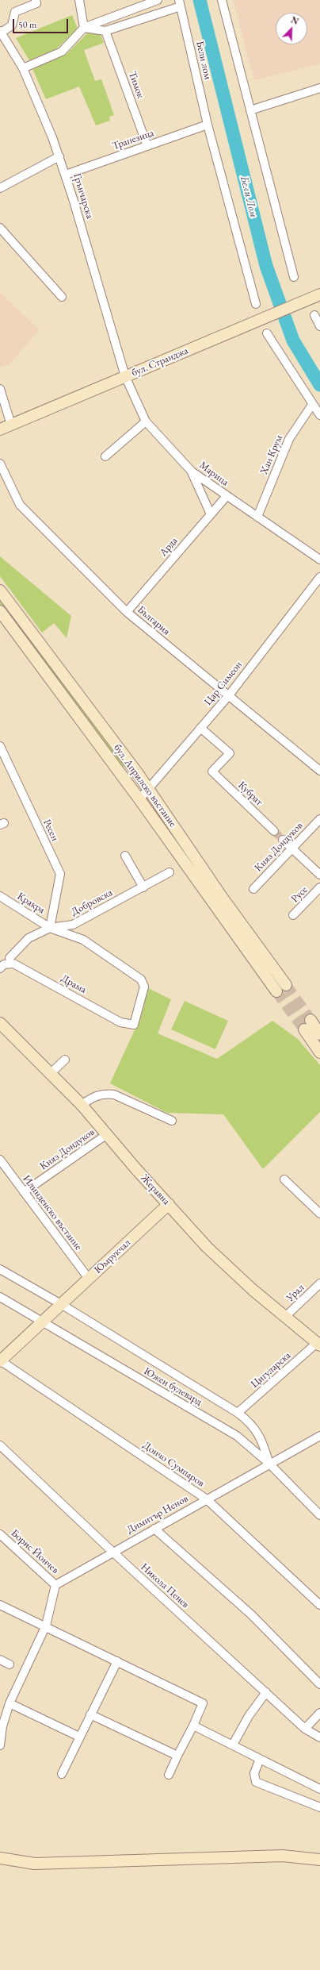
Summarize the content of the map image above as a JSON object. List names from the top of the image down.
{
  "streets": {
    "street": [
      "Бели лом",
      "Тимок",
      "Трапезица",
      "Грънчарска",
      "бул. Странджа",
      "Хан Крум",
      "Марица",
      "Арда",
      "България",
      "Цар Симеон",
      "бул. Априлско въстание",
      "Кубрат",
      "Ресен",
      "Княз Дондуков",
      "Русе",
      "Добровска",
      "Кракра",
      "Драма",
      "Жеравна",
      "Илинденско въстание",
      "Юмрукчал",
      "Урал",
      "Цигуларска",
      "Южен булевард",
      "Дончо Сумпаров",
      "Димитър Ненов",
      "Борис Йончев",
      "Никола Пенев"
    ]
  },
  "crossings": [
    ["Бели лом", "Трапезица"],
    ["Тимок", "Трапезица"],
    ["Трапезица", "Грънчарска"],
    ["Грънчарска", "бул. Странджа"],
    ["Грънчарска", "Марица"],
    ["бул. Странджа", "Марица"],
    ["Хан Крум", "Марица"],
    ["Марица", "Арда"],
    ["Арда", "България"],
    ["България", "Цар Симеон"],
    ["Цар Симеон", "бул. Априлско въстание"],
    ["Цар Симеон", "Кубрат"],
    ["Ресен", "Добровска"],
    ["Ресен", "Кракра"],
    ["Княз Дондуков", "Жеравна"],
    ["Княз Дондуков", "Илинденско въстание"],
    ["Добровска", "Кракра"],
    ["Кракра", "Драма"],
    ["Жеравна", "Юмрукчал"],
    ["Жеравна", "Урал"],
    ["Жеравна", "Цигуларска"],
    ["Илинденско въстание", "Юмрукчал"],
    ["Юмрукчал", "Южен булевард"],
    ["Южен булевард", "Димитър Ненов"],
    ["Дончо Сумпаров", "Димитър Ненов"],
    ["Димитър Ненов", "Борис Йончев"],
    ["Димитър Ненов", "Никола Пенев"]
  ],
  "water": ["Бели Лом"],
  "scale_bar": "50 m",
  "north": "top right"
}
